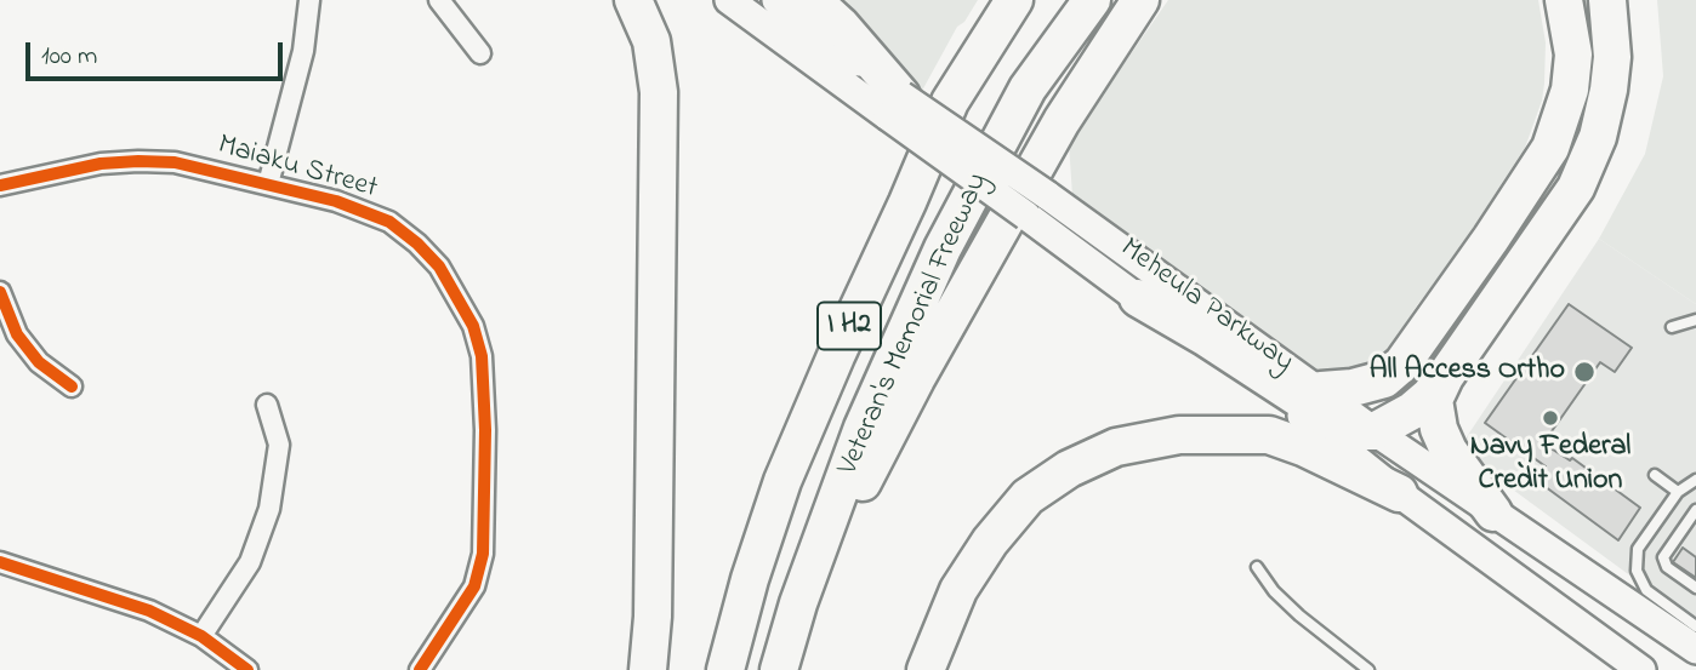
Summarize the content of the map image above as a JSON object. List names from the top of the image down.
{
  "streets": {
    "highway": ["Veteran's Memorial Freeway", "I H2"],
    "main road": ["Meheula Parkway"],
    "street": ["Maiaku Street"]
  },
  "places": ["All Access Ortho", "Navy Federal Credit Union"],
  "scale_bar": "100 m"
}
